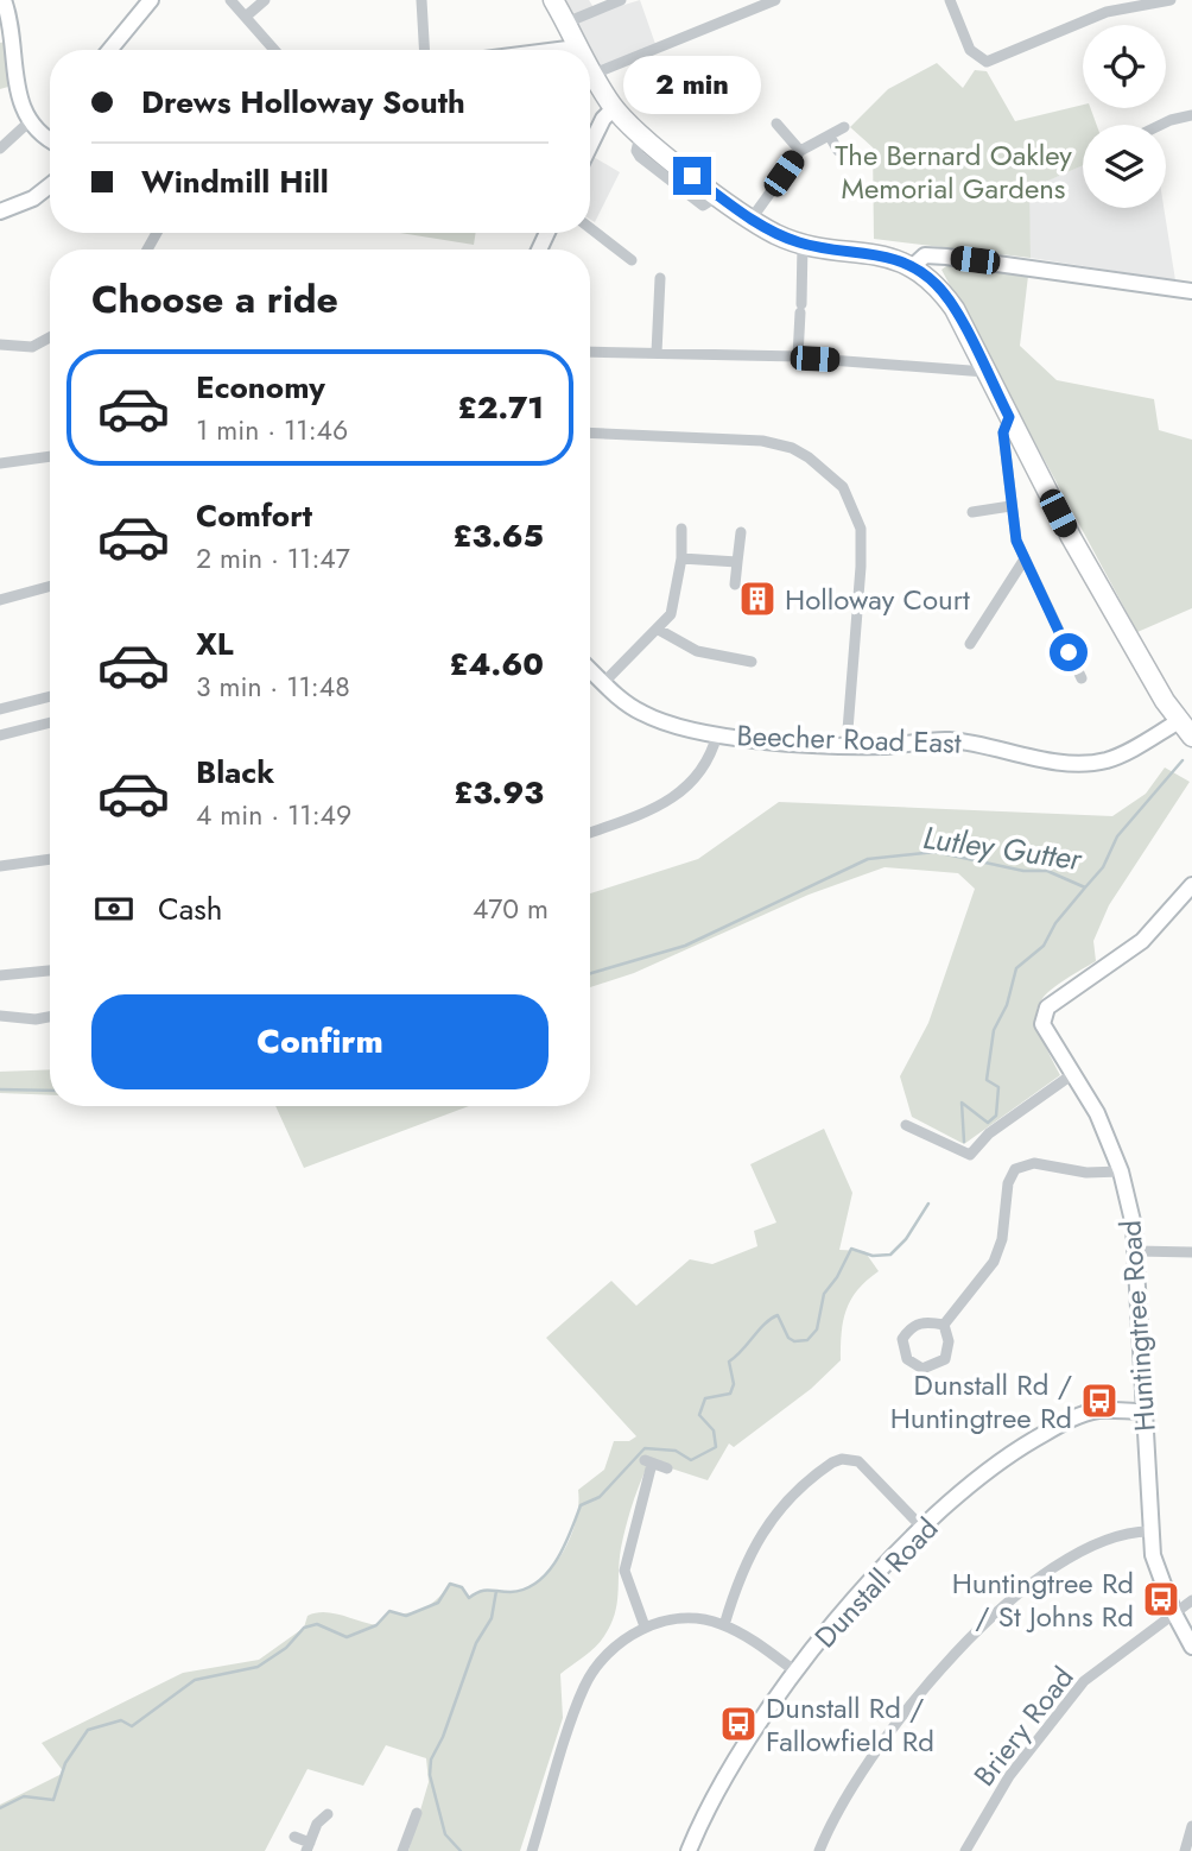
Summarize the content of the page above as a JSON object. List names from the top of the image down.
{
  "streets": {
    "street": [
      "Beecher Road East",
      "Huntingtree Road",
      "Dunstall Road",
      "Briery Road"
    ]
  },
  "crossings": [
    ["Huntingtree Road", "Dunstall Road"],
    ["Huntingtree Road", "Briery Road"]
  ],
  "water": ["Lutley Gutter"],
  "parks": ["The Bernard Oakley Memorial Gardens"],
  "places": {
    "building": ["Holloway Court"],
    "bus stop": ["Dunstall Rd / Huntingtree Rd", "Huntingtree Rd / St Johns Rd", "Dunstall Rd / Fallowfield Rd"]
  },
  "page": {
    "banner": ["Drews Holloway South", "Windmill Hill"],
    "bubble": "2 min",
    "heading": "Choose a ride",
    "list": [
      {
        "name": "Economy",
        "note": "1 min · 11:46",
        "value": "£2.71"
      },
      {
        "name": "Comfort",
        "note": "2 min · 11:47",
        "value": "£3.65"
      },
      {
        "name": "XL",
        "note": "3 min · 11:48",
        "value": "£4.60"
      },
      {
        "name": "Black",
        "note": "4 min · 11:49",
        "value": "£3.93"
      }
    ],
    "pay": ["Cash", "470 m"],
    "buttons": "Confirm"
  }
}
